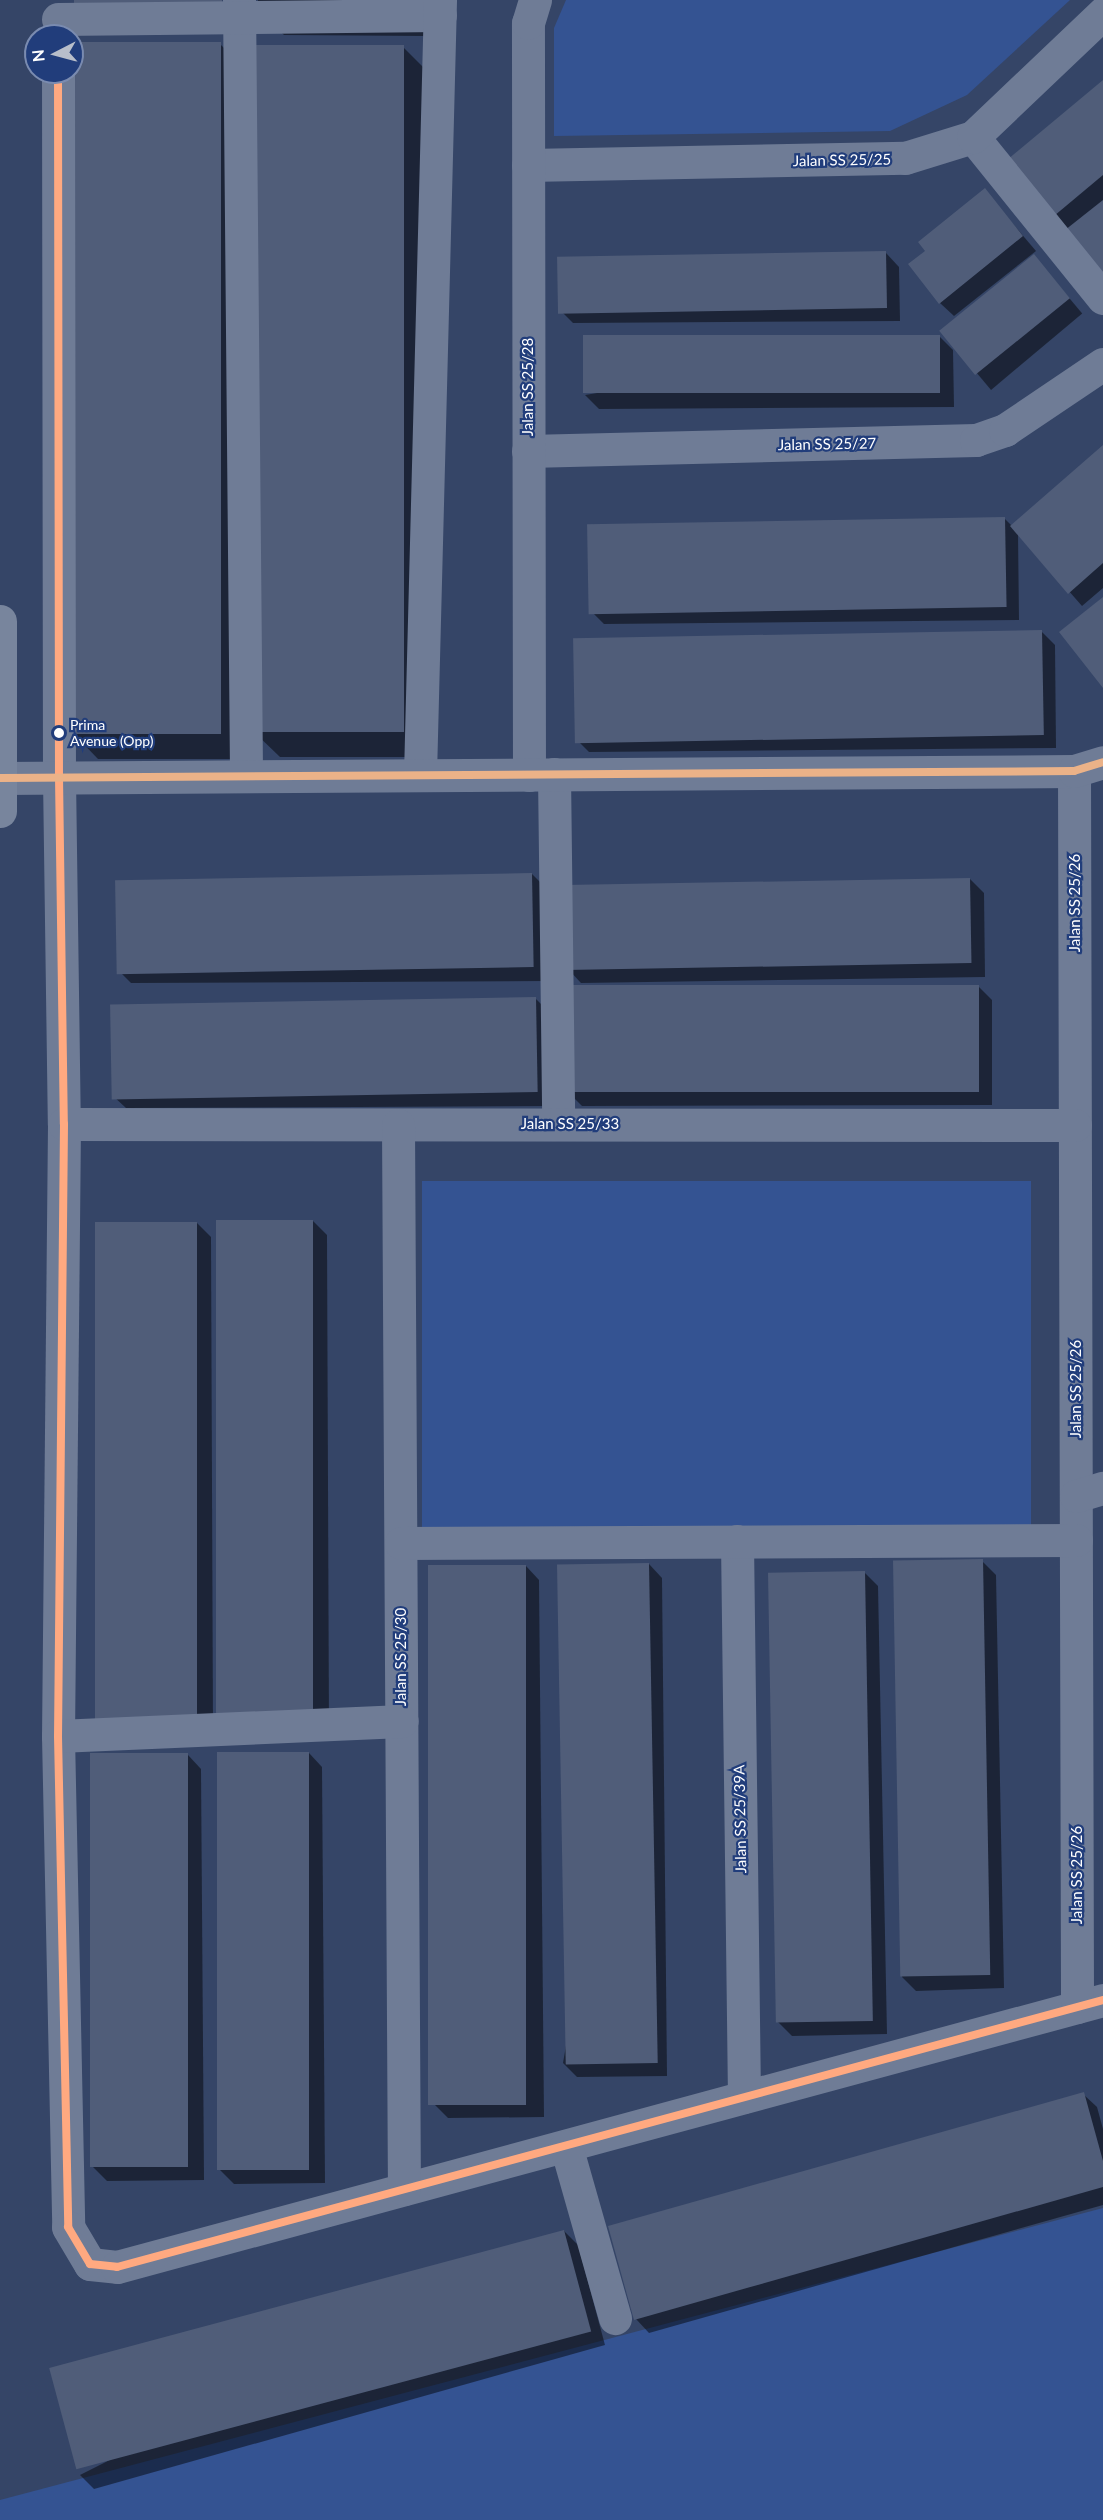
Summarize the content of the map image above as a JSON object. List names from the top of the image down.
{
  "streets": {
    "street": [
      "Jalan SS 25/25",
      "Jalan SS 25/28",
      "Jalan SS 25/27",
      "Jalan SS 25/26",
      "Jalan SS 25/33",
      "Jalan SS 25/30",
      "Jalan SS 25/39A"
    ]
  },
  "crossings": [
    ["Jalan SS 25/25", "Jalan SS 25/28"],
    ["Jalan SS 25/28", "Jalan SS 25/27"],
    ["Jalan SS 25/28", "Jalan SS 25/33"],
    ["Jalan SS 25/26", "Jalan SS 25/33"],
    ["Jalan SS 25/33", "Jalan SS 25/30"]
  ],
  "places": ["Prima Avenue (Opp)"],
  "north": "left"
}
